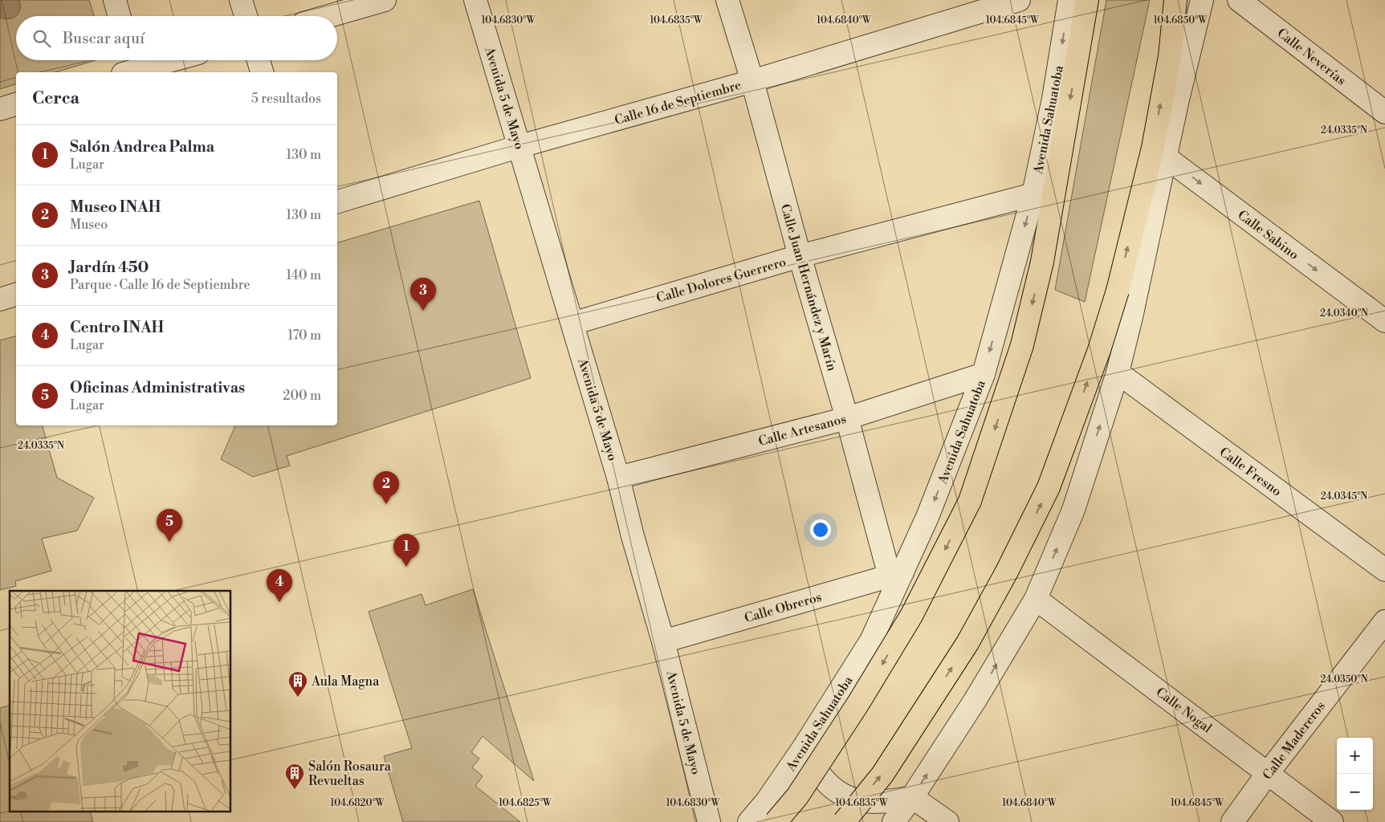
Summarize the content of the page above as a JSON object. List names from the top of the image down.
{
  "streets": {
    "main road": ["Avenida Sahuatoba"],
    "street": [
      "Calle Neverías",
      "Avenida 5 de Mayo",
      "Calle 16 de Septiembre",
      "Calle Sabino",
      "Calle Dolores Guerrero",
      "Calle Juan Hernández y Marín",
      "Calle Artesanos",
      "Calle Fresno",
      "Calle Obreros",
      "Calle Nogal",
      "Calle Madereros"
    ]
  },
  "crossings": [
    ["Avenida 5 de Mayo", "Calle 16 de Septiembre"],
    ["Avenida 5 de Mayo", "Calle Dolores Guerrero"],
    ["Avenida 5 de Mayo", "Calle Artesanos"],
    ["Avenida 5 de Mayo", "Calle Obreros"],
    ["Calle 16 de Septiembre", "Calle Juan Hernández y Marín"],
    ["Avenida Sahuatoba", "Calle Dolores Guerrero"],
    ["Avenida Sahuatoba", "Calle Juan Hernández y Marín"],
    ["Avenida Sahuatoba", "Calle Artesanos"],
    ["Avenida Sahuatoba", "Calle Obreros"],
    ["Calle Dolores Guerrero", "Calle Juan Hernández y Marín"],
    ["Calle Juan Hernández y Marín", "Calle Artesanos"],
    ["Calle Juan Hernández y Marín", "Calle Obreros"],
    ["Calle Nogal", "Calle Madereros"]
  ],
  "one_way": ["Calle Sabino"],
  "places": {
    "building": ["Aula Magna", "Salón Rosaura Revueltas"]
  },
  "page": {
    "search": "Buscar aquí",
    "heading": ["Cerca", "5 resultados"],
    "list": [
      {
        "mark": "1",
        "name": "Salón Andrea Palma",
        "note": "Lugar",
        "value": "130 m"
      },
      {
        "mark": "2",
        "name": "Museo INAH",
        "note": "Museo",
        "value": "130 m"
      },
      {
        "mark": "3",
        "name": "Jardín 450",
        "note": "Parque · Calle 16 de Septiembre",
        "value": "140 m"
      },
      {
        "mark": "4",
        "name": "Centro INAH",
        "note": "Lugar",
        "value": "170 m"
      },
      {
        "mark": "5",
        "name": "Oficinas Administrativas",
        "note": "Lugar",
        "value": "200 m"
      }
    ],
    "pins": [
      "3",
      "2",
      "5",
      "1",
      "4"
    ],
    "map_buttons": ["+", "−"]
  },
  "coordinates": [
    "104.6830°W",
    "104.6835°W",
    "104.6840°W",
    "104.6845°W",
    "104.6850°W",
    "24.0335°N",
    "24.0340°N",
    "24.0345°N",
    "24.0350°N",
    "104.6820°W",
    "104.6825°W"
  ]
}
